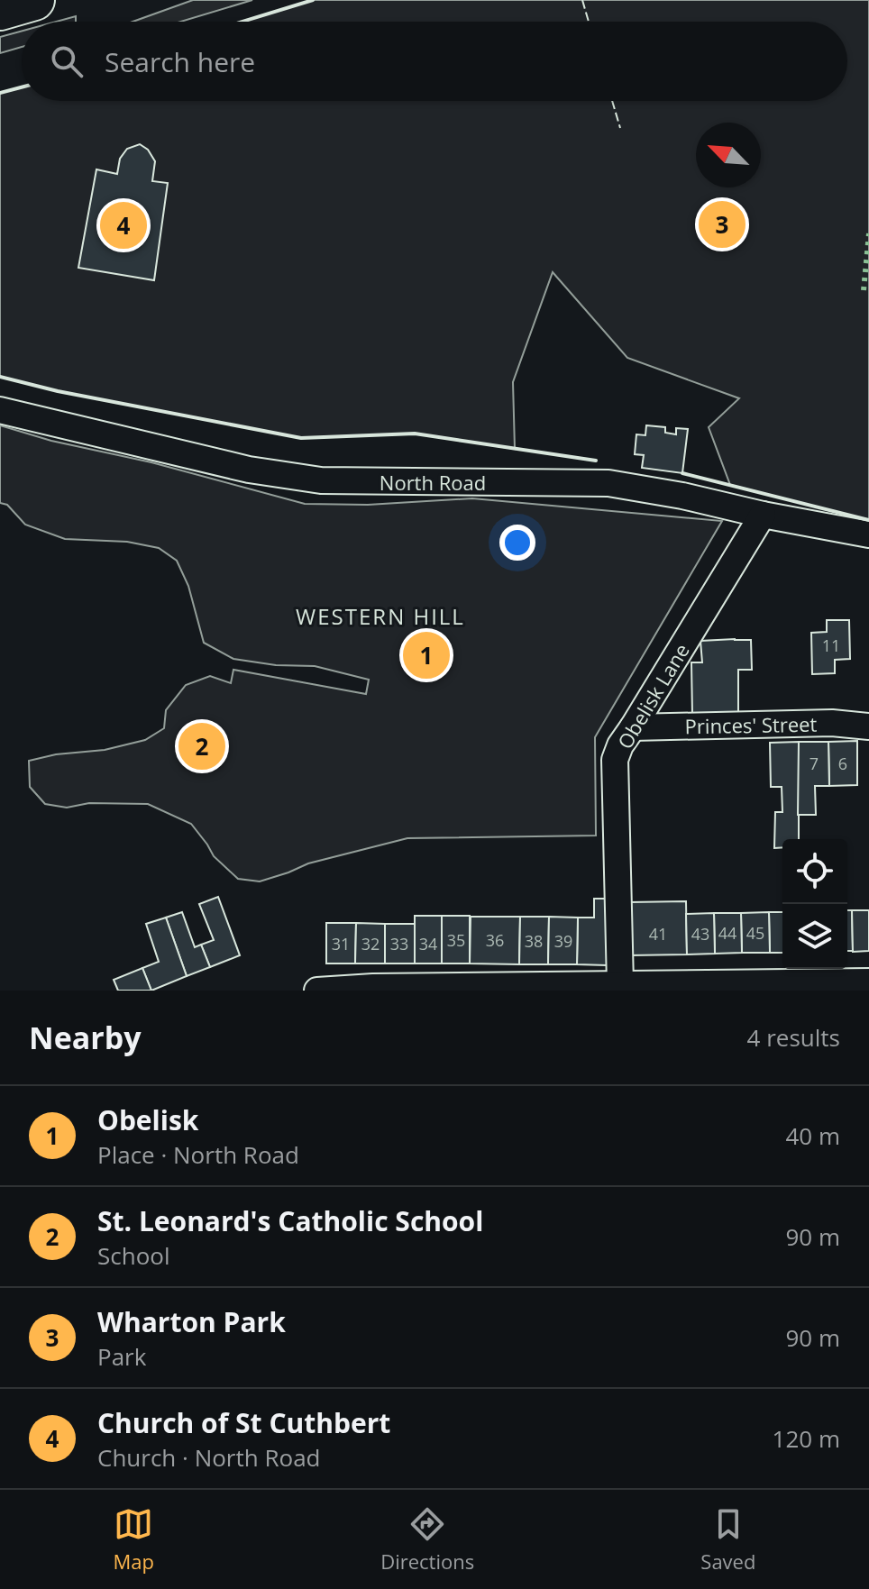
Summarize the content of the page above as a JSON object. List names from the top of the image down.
{
  "streets": {
    "street": ["North Road", "Obelisk Lane", "Princes' Street"]
  },
  "crossings": [
    ["North Road", "Obelisk Lane"],
    ["Obelisk Lane", "Princes' Street"]
  ],
  "districts": ["WESTERN HILL"],
  "house_numbers": [
    "11",
    "7",
    "6",
    "44",
    "45",
    "41",
    "43",
    "35",
    "36",
    "38",
    "39",
    "31",
    "32",
    "33",
    "34"
  ],
  "north": "top left",
  "page": {
    "search": "Search here",
    "pins": [
      "3",
      "4",
      "1",
      "2"
    ],
    "heading": ["Nearby", "4 results"],
    "list": [
      {
        "mark": "1",
        "name": "Obelisk",
        "note": "Place · North Road",
        "value": "40 m"
      },
      {
        "mark": "2",
        "name": "St. Leonard's Catholic School",
        "note": "School",
        "value": "90 m"
      },
      {
        "mark": "3",
        "name": "Wharton Park",
        "note": "Park",
        "value": "90 m"
      },
      {
        "mark": "4",
        "name": "Church of St Cuthbert",
        "note": "Church · North Road",
        "value": "120 m"
      }
    ],
    "nav": ["Map", "Directions", "Saved"]
  }
}
